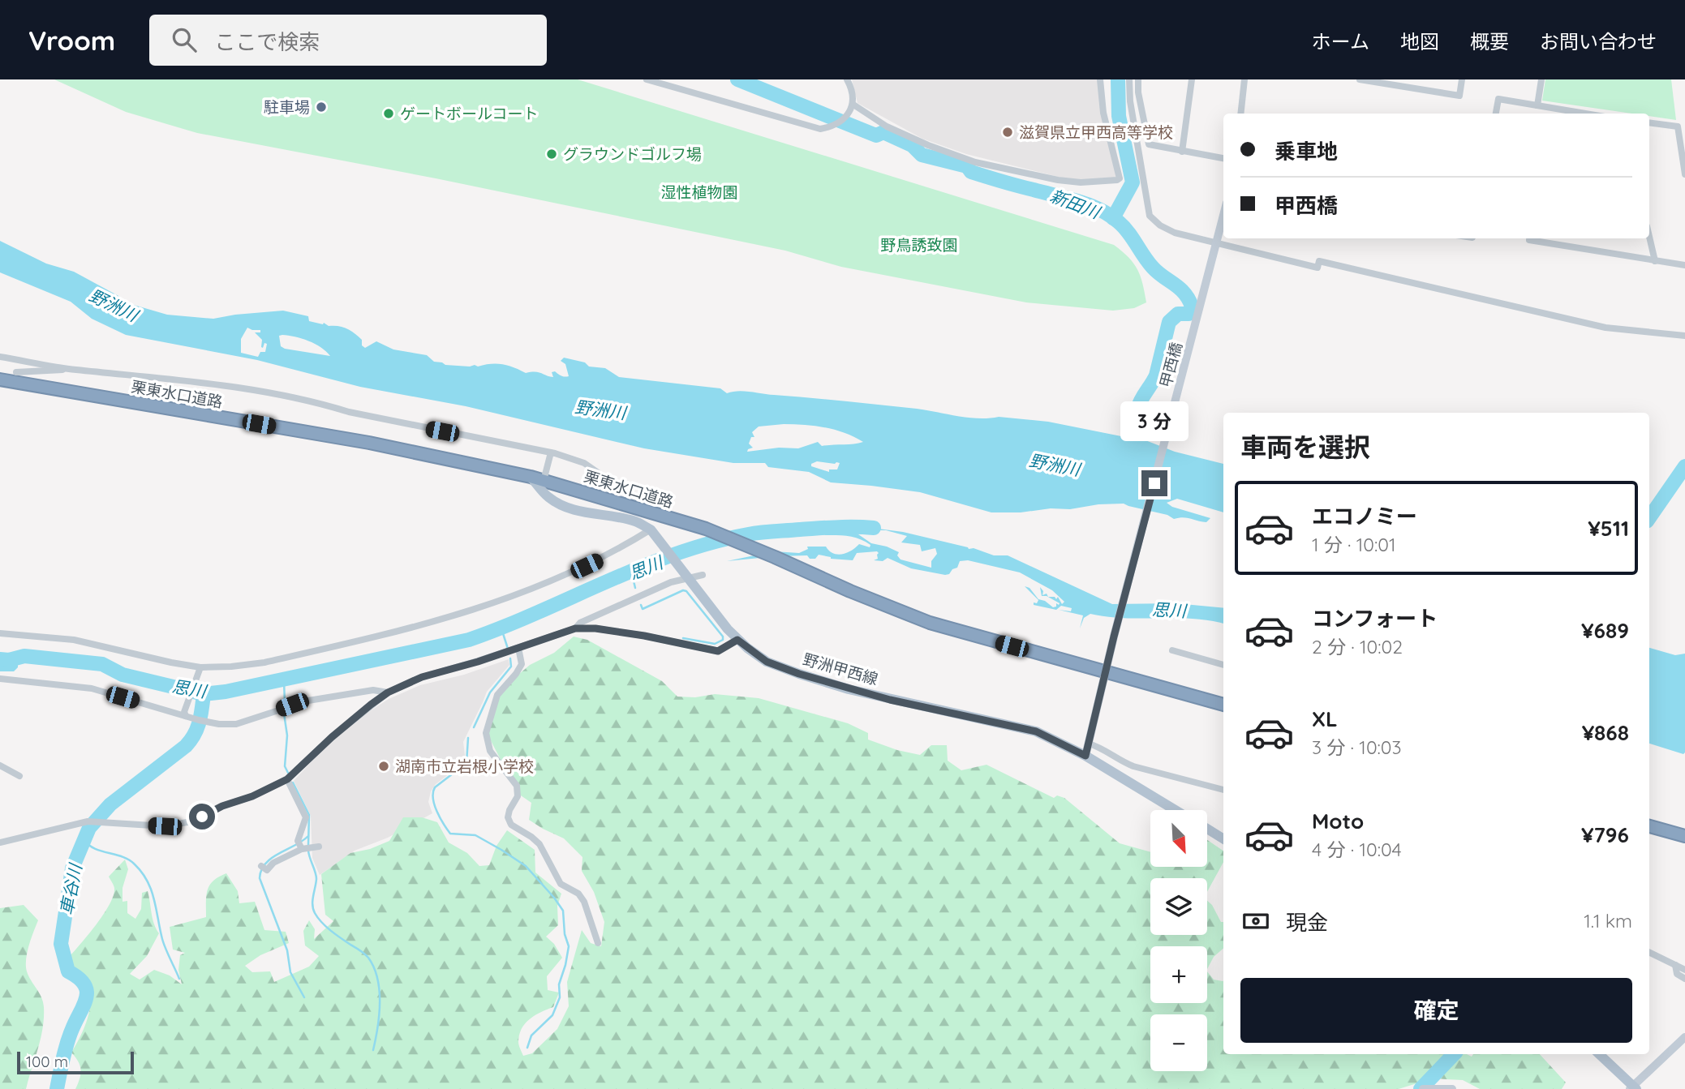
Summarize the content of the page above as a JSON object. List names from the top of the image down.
{
  "streets": {
    "highway": ["栗東水口道路"],
    "main road": ["野洲甲西線"],
    "street": ["甲西橋"]
  },
  "crossings": [
    ["甲西橋", "栗東水口道路"],
    ["甲西橋", "野洲甲西線"]
  ],
  "water": [
    "新田川",
    "野洲川",
    "思川",
    "車谷川"
  ],
  "parks": ["湿性植物園", "野鳥誘致園"],
  "places": [
    "駐車場",
    "ゲートボールコート",
    "滋賀県立甲西高等学校",
    "グラウンドゴルフ場",
    "湖南市立岩根小学校"
  ],
  "scale_bar": "100 m",
  "north": "bottom right",
  "page": {
    "header": "Vroom",
    "search": "ここで検索",
    "nav": [
      "ホーム",
      "地図",
      "概要",
      "お問い合わせ"
    ],
    "banner": ["乗車地", "甲西橋"],
    "bubble": "3 分",
    "heading": "車両を選択",
    "list": [
      {
        "name": "エコノミー",
        "note": "1 分 · 10:01",
        "value": "¥511"
      },
      {
        "name": "コンフォート",
        "note": "2 分 · 10:02",
        "value": "¥689"
      },
      {
        "name": "XL",
        "note": "3 分 · 10:03",
        "value": "¥868"
      },
      {
        "name": "Moto",
        "note": "4 分 · 10:04",
        "value": "¥796"
      }
    ],
    "map_buttons": ["+", "−"],
    "pay": ["現金", "1.1 km"],
    "buttons": "確定",
    "scale": "100 m"
  }
}
